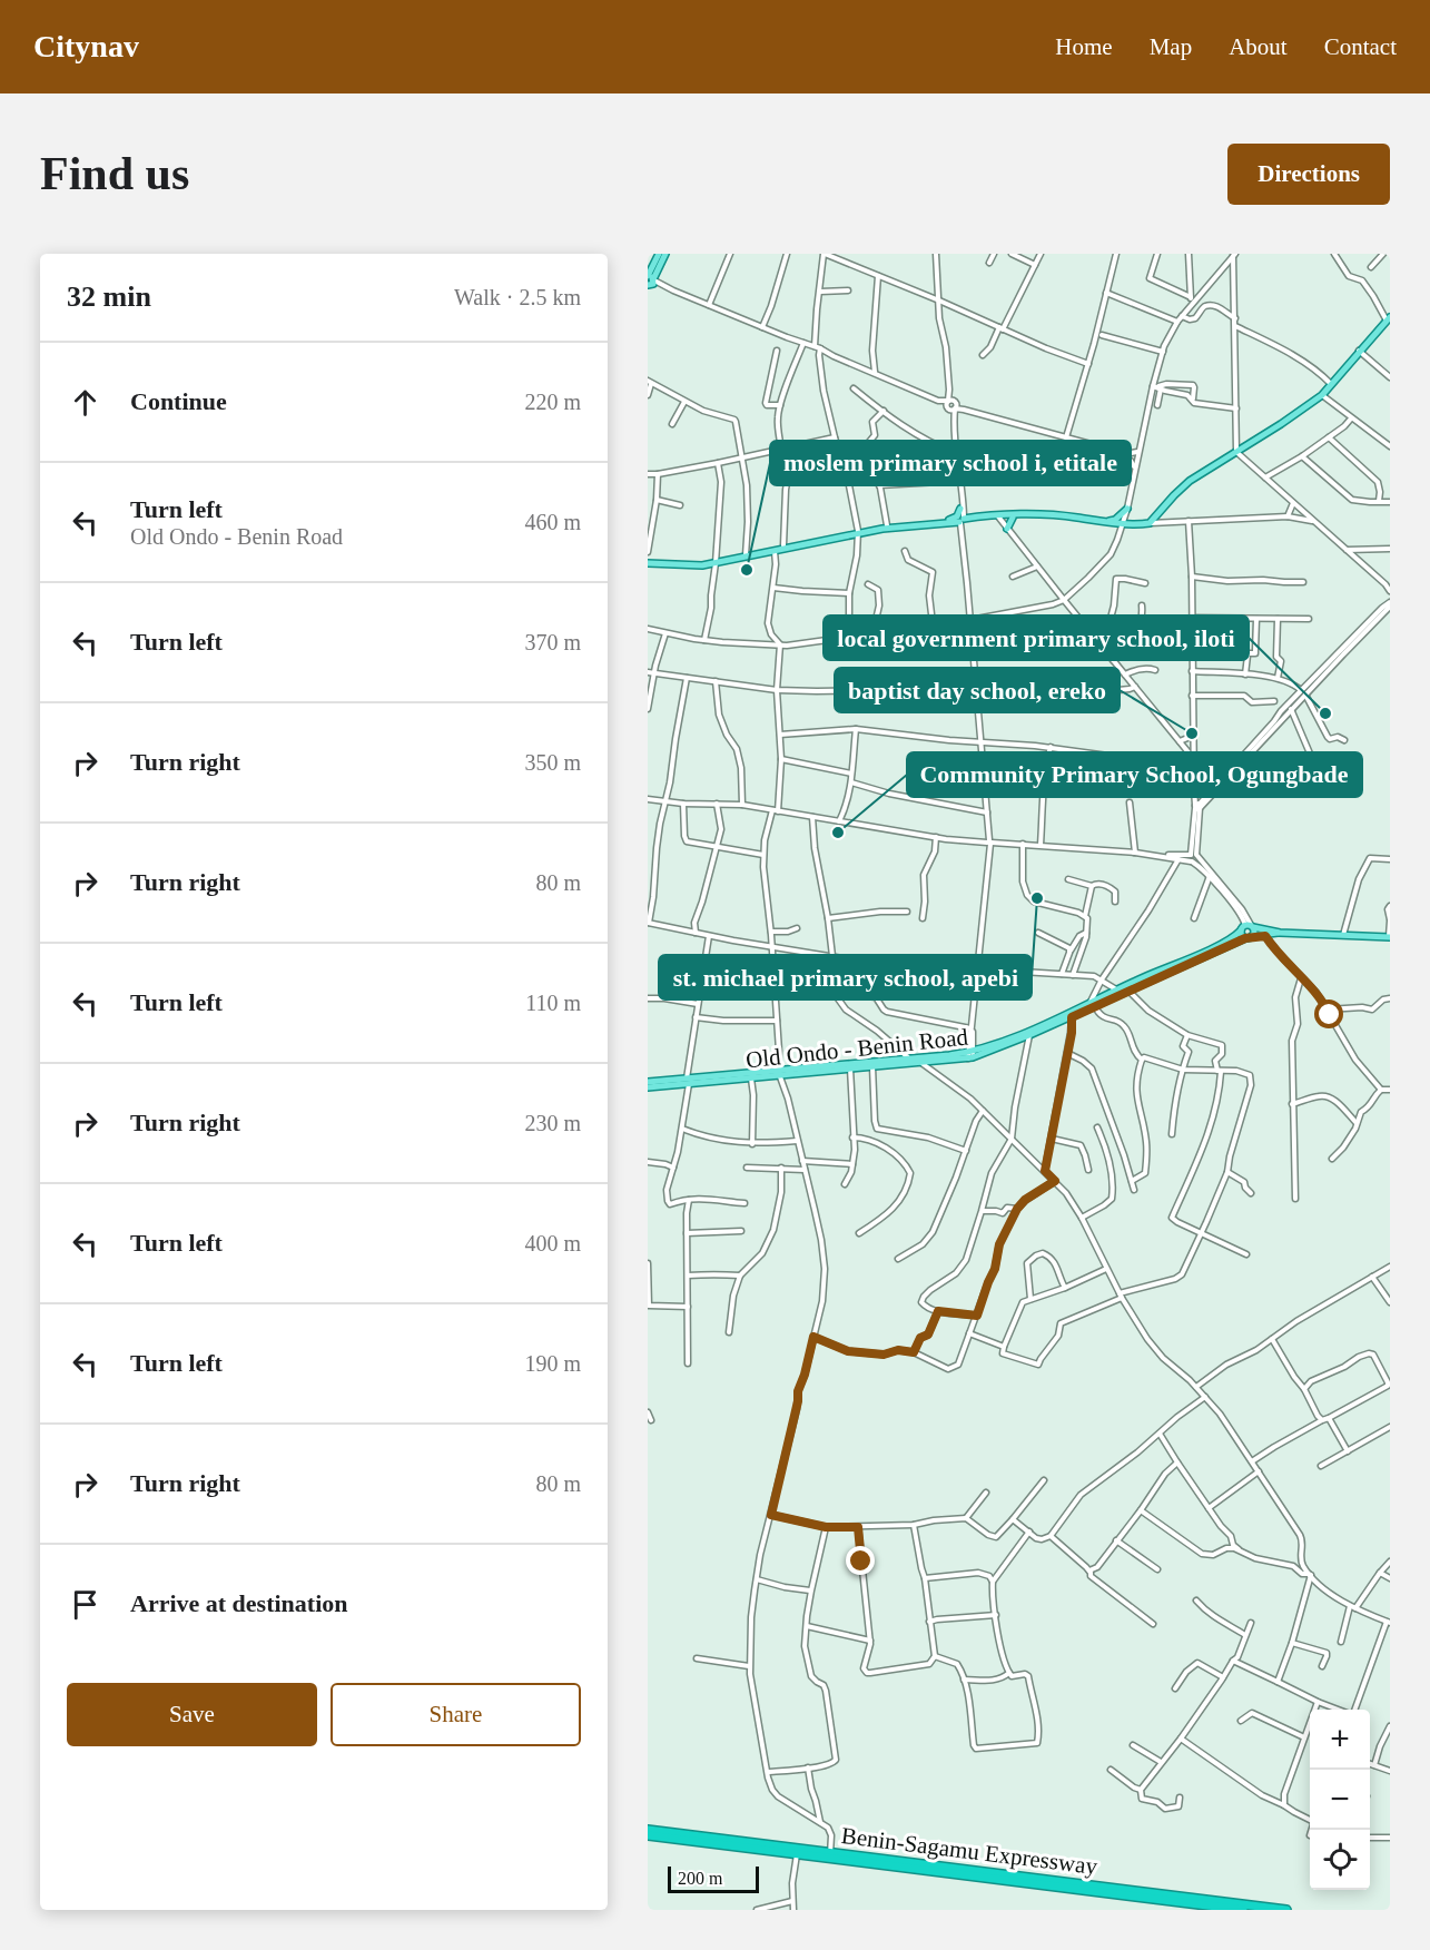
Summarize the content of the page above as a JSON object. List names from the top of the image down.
{
  "streets": {
    "highway": ["Benin-Sagamu Expressway"],
    "main road": ["Old Ondo - Benin Road"]
  },
  "places": [
    "moslem primary school i, etitale",
    "local government primary school, iloti",
    "baptist day school, ereko",
    "Community Primary School, Ogungbade",
    "st. michael primary school, apebi"
  ],
  "scale_bar": "200 m",
  "page": {
    "header": "Citynav",
    "nav": [
      "Home",
      "Map",
      "About",
      "Contact"
    ],
    "buttons": [
      "Directions",
      ["Save", "Share"]
    ],
    "title": "Find us",
    "heading": ["32 min", "Walk · 2.5 km"],
    "list": [
      ["Continue", "220 m"],
      ["Turn left", "Old Ondo - Benin Road", "460 m"],
      ["Turn left", "370 m"],
      ["Turn right", "350 m"],
      ["Turn right", "80 m"],
      ["Turn left", "110 m"],
      ["Turn right", "230 m"],
      ["Turn left", "400 m"],
      ["Turn left", "190 m"],
      ["Turn right", "80 m"],
      "Arrive at destination"
    ],
    "map_buttons": ["+", "−"],
    "scale": "200 m"
  }
}
